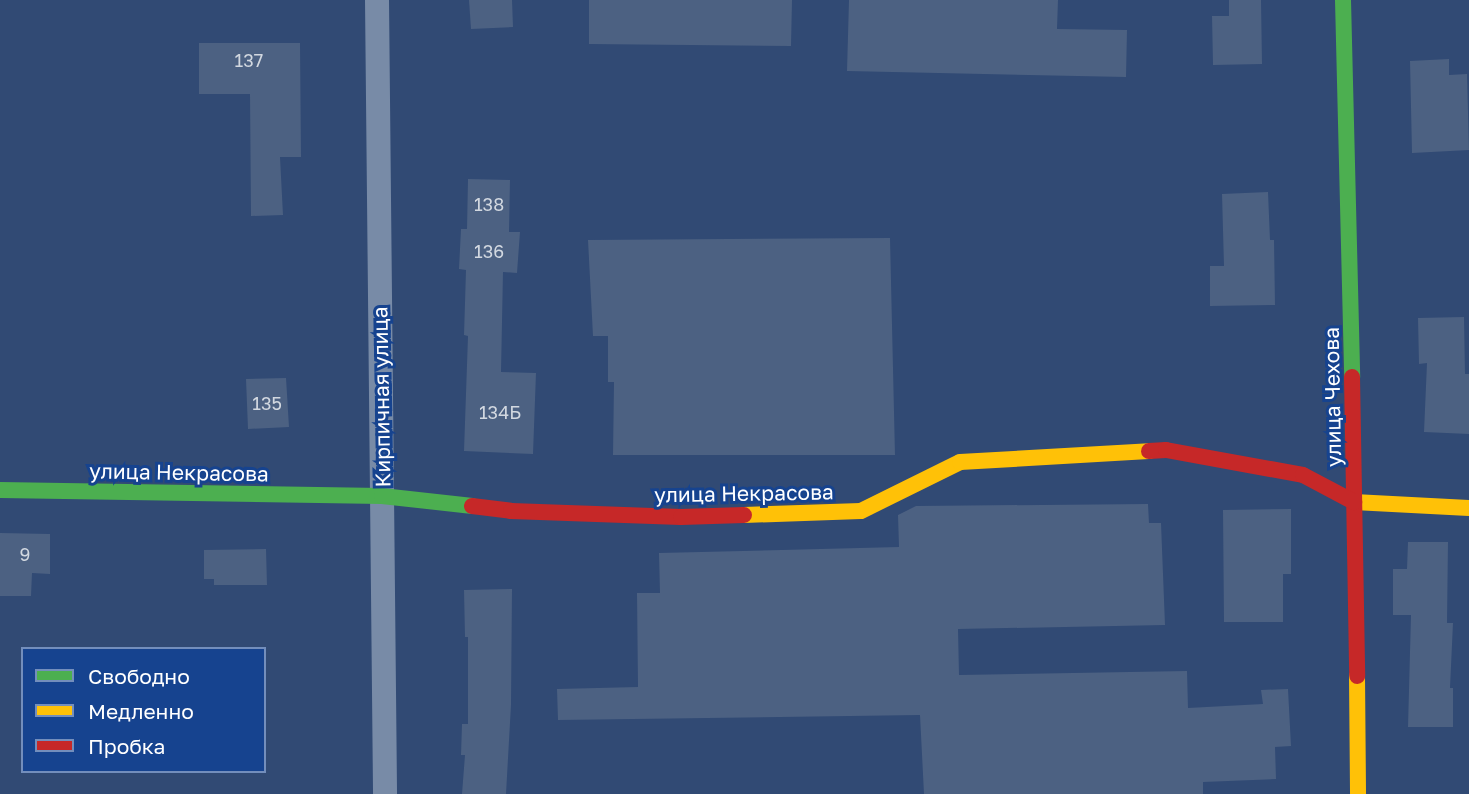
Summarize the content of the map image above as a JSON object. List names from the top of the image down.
{
  "streets": {
    "street": ["Кирпичная улица", "улица Чехова", "улица Некрасова"]
  },
  "crossings": [
    ["Кирпичная улица", "улица Некрасова"],
    ["улица Чехова", "улица Некрасова"]
  ],
  "house_numbers": [
    "137",
    "138",
    "136",
    "135",
    "134Б",
    "9"
  ],
  "legend": ["Свободно", "Медленно", "Пробка"]
}
